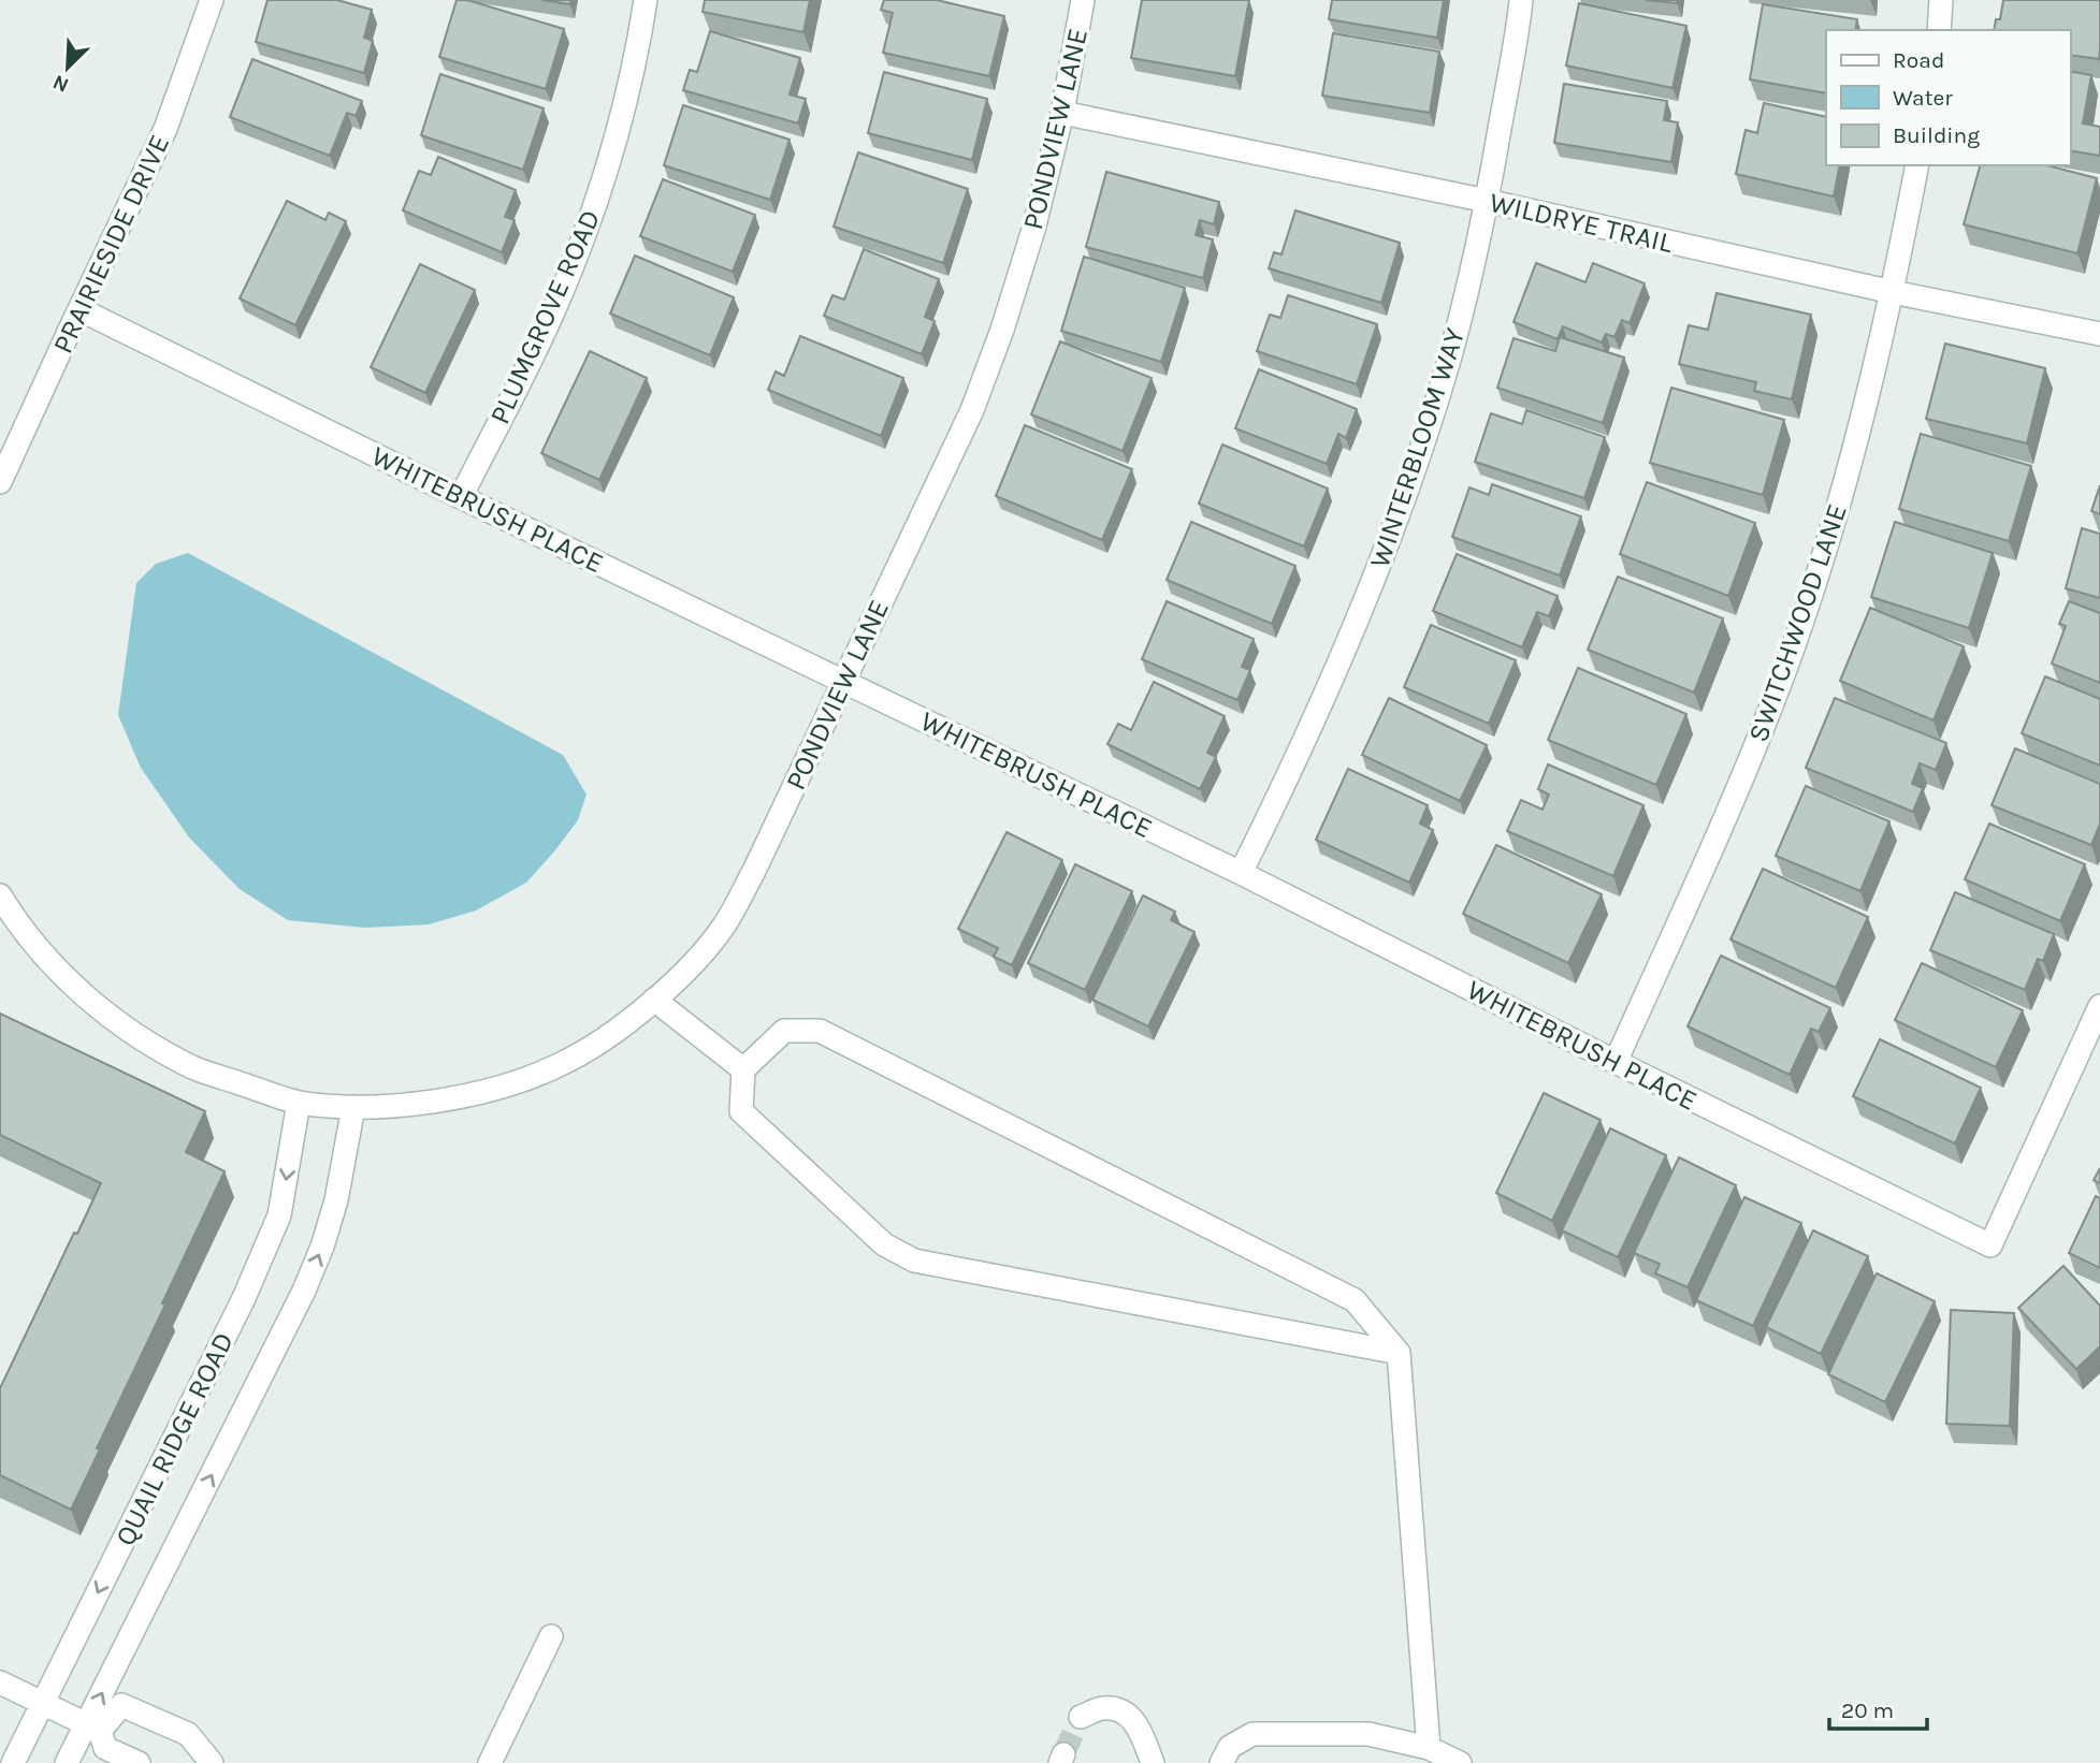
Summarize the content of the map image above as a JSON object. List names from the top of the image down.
{
  "streets": {
    "street": [
      "PONDVIEW LANE",
      "WILDRYE TRAIL",
      "PRAIRIESIDE DRIVE",
      "PLUMGROVE ROAD",
      "WINTERBLOOM WAY",
      "WHITEBRUSH PLACE",
      "SWITCHWOOD LANE",
      "QUAIL RIDGE ROAD"
    ]
  },
  "crossings": [
    ["PONDVIEW LANE", "WILDRYE TRAIL"],
    ["PONDVIEW LANE", "WHITEBRUSH PLACE"],
    ["PONDVIEW LANE", "QUAIL RIDGE ROAD"],
    ["WILDRYE TRAIL", "WINTERBLOOM WAY"],
    ["WILDRYE TRAIL", "SWITCHWOOD LANE"],
    ["PRAIRIESIDE DRIVE", "WHITEBRUSH PLACE"],
    ["PLUMGROVE ROAD", "WHITEBRUSH PLACE"],
    ["WINTERBLOOM WAY", "WHITEBRUSH PLACE"],
    ["WHITEBRUSH PLACE", "SWITCHWOOD LANE"]
  ],
  "legend": ["Road", "Water", "Building"],
  "scale_bar": "20 m",
  "north": "bottom left"
}
